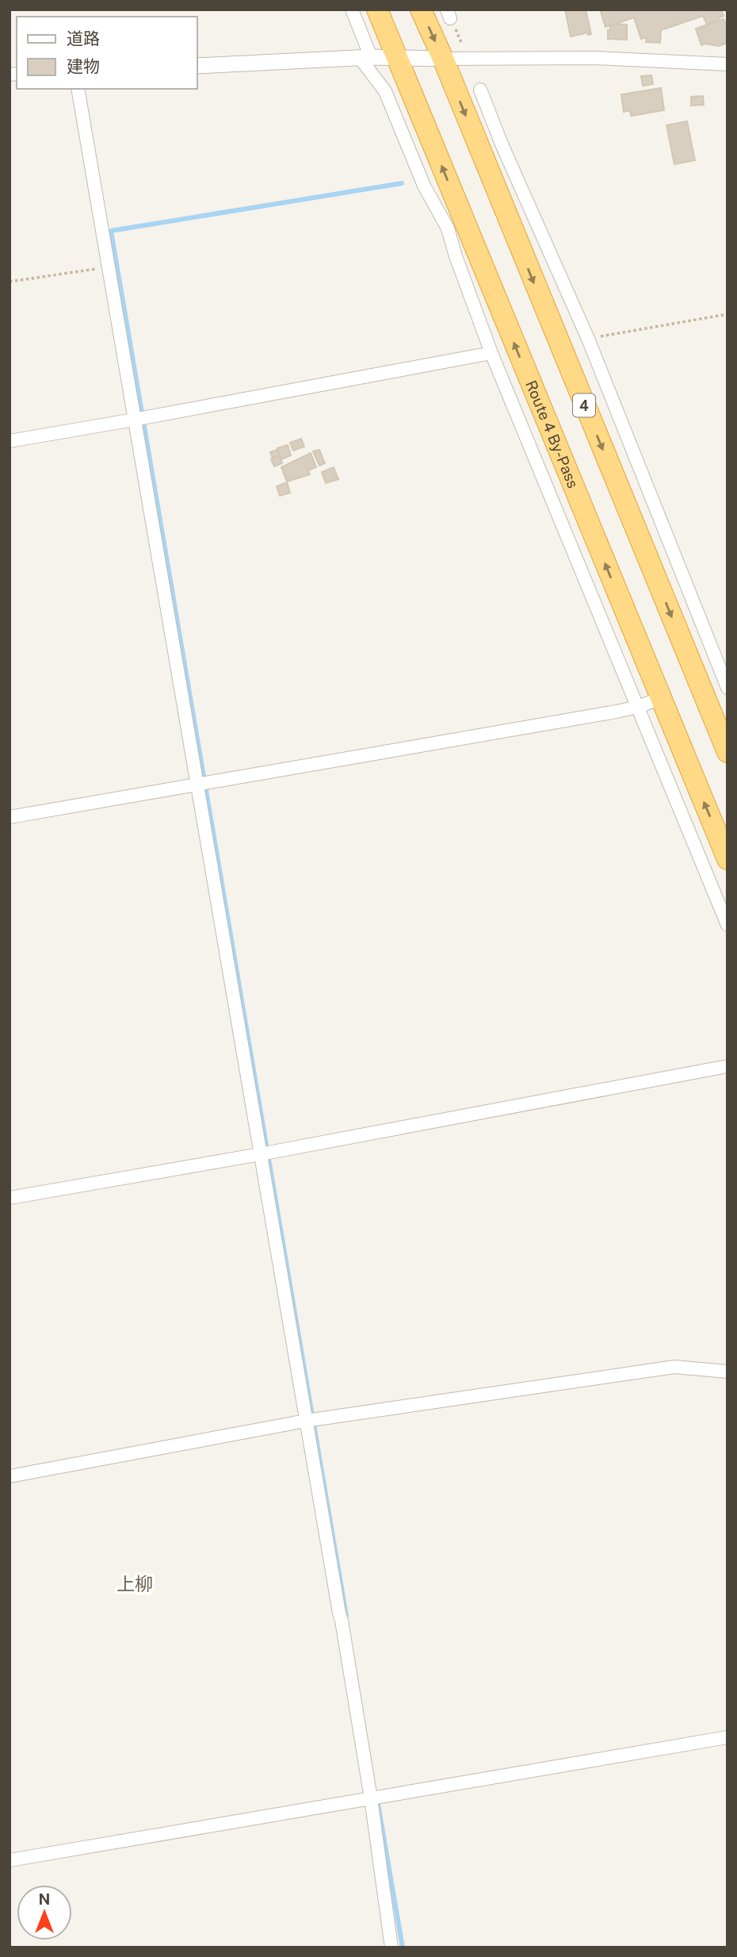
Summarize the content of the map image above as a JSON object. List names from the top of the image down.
{
  "streets": {
    "highway": ["4", "Route 4 By-Pass"]
  },
  "districts": ["上柳"],
  "legend": ["道路", "建物"],
  "north": "top"
}
